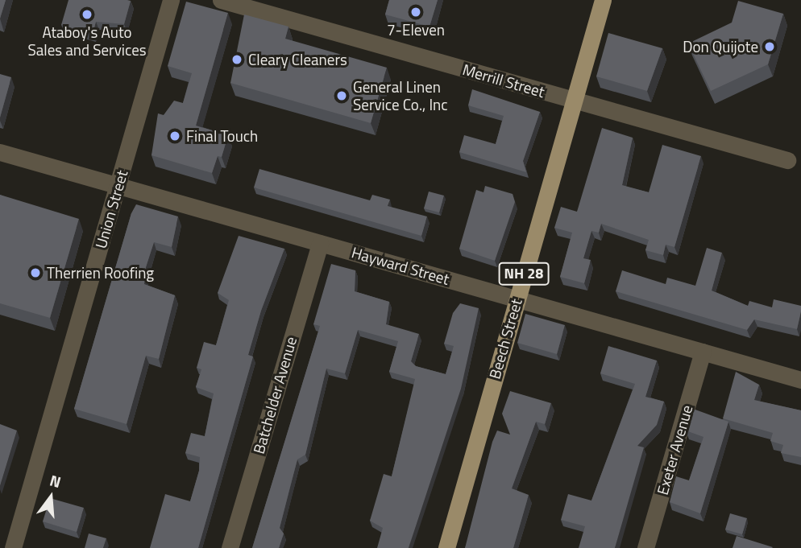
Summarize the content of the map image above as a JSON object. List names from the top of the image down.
{
  "streets": {
    "main road": ["NH 28", "Beech Street"],
    "street": [
      "Merrill Street",
      "Union Street",
      "Hayward Street",
      "Batchelder Avenue",
      "Exeter Avenue"
    ]
  },
  "crossings": [
    ["Merrill Street", "Beech Street"],
    ["Union Street", "Hayward Street"],
    ["Hayward Street", "Beech Street"],
    ["Hayward Street", "Batchelder Avenue"],
    ["Hayward Street", "Exeter Avenue"]
  ],
  "places": [
    "7-Eleven",
    "Ataboy's Auto Sales and Services",
    "Don Quijote",
    "Cleary Cleaners",
    "General Linen Service Co., Inc",
    "Final Touch",
    "Therrien Roofing"
  ],
  "north": "top"
}
